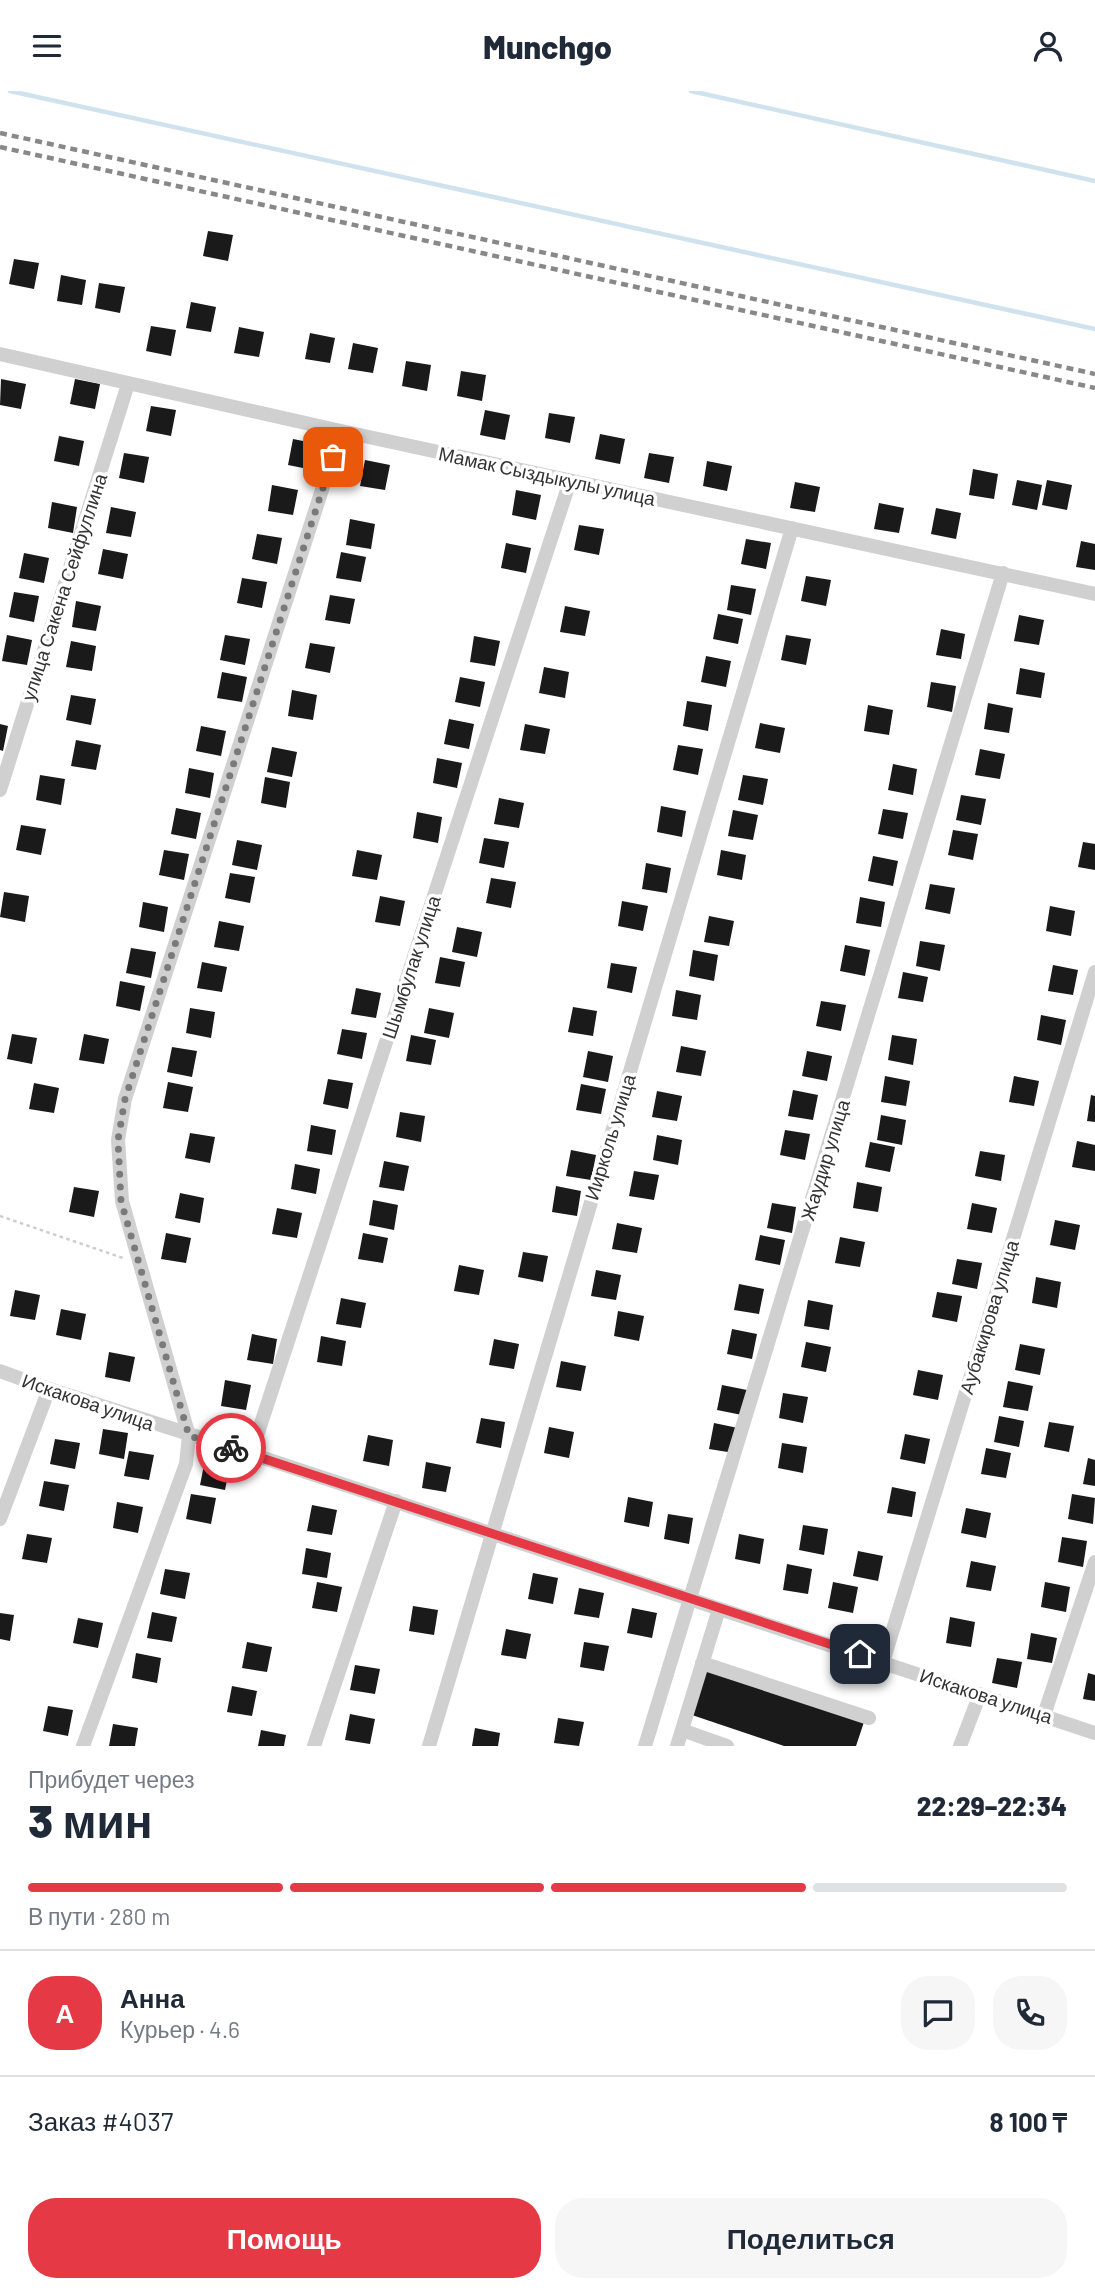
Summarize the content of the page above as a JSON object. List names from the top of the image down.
{
  "streets": {
    "street": [
      "Мамак Сыздыкулы улица",
      "улица Сакена Сейфуллина",
      "Шымбулак улица",
      "Иирколь улица",
      "Жаудир улица",
      "Аубакирова улица",
      "Искакова улица"
    ]
  },
  "crossings": [
    ["Мамак Сыздыкулы улица", "улица Сакена Сейфуллина"],
    ["Мамак Сыздыкулы улица", "Шымбулак улица"],
    ["Мамак Сыздыкулы улица", "Иирколь улица"],
    ["Мамак Сыздыкулы улица", "Жаудир улица"],
    ["Шымбулак улица", "Искакова улица"],
    ["Иирколь улица", "Искакова улица"],
    ["Жаудир улица", "Искакова улица"],
    ["Аубакирова улица", "Искакова улица"]
  ],
  "page": {
    "header": "Munchgo",
    "heading": ["3 мин", "Прибудет через", "22:29–22:34"],
    "panel": [
      "Анна",
      "Курьер · 4.6",
      "Заказ #4037",
      "8 100 ₸"
    ],
    "bar": "В пути · 280 m",
    "round": "А",
    "buttons": ["Помощь", "Поделиться"]
  }
}
